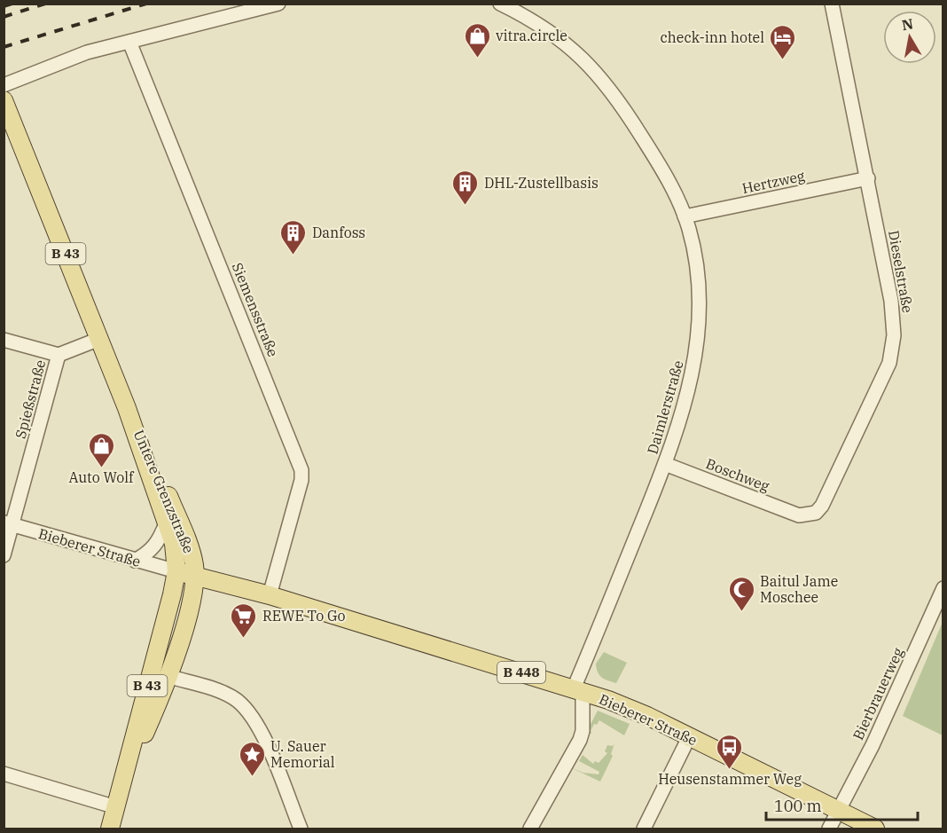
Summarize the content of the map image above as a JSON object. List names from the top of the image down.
{
  "streets": {
    "main road": [
      "B 43",
      "Untere Grenzstraße",
      "Bieberer Straße",
      "B 448"
    ],
    "street": [
      "Hertzweg",
      "Dieselstraße",
      "Siemensstraße",
      "Spießstraße",
      "Daimlerstraße",
      "Boschweg",
      "Bierbrauerweg"
    ]
  },
  "crossings": [
    ["Hertzweg", "Dieselstraße"],
    ["Hertzweg", "Daimlerstraße"],
    ["B 43", "Untere Grenzstraße"],
    ["B 43", "Bieberer Straße"],
    ["B 43", "B 448"],
    ["Dieselstraße", "Boschweg"],
    ["Siemensstraße", "Bieberer Straße"],
    ["Spießstraße", "Untere Grenzstraße"],
    ["Spießstraße", "Bieberer Straße"],
    ["Daimlerstraße", "Boschweg"],
    ["Daimlerstraße", "Bieberer Straße"],
    ["Untere Grenzstraße", "Bieberer Straße"],
    ["Untere Grenzstraße", "B 448"],
    ["Bieberer Straße", "B 448"],
    ["Bieberer Straße", "Bierbrauerweg"]
  ],
  "places": {
    "shop": ["vitra.circle", "Auto Wolf"],
    "hotel": ["check-inn hotel"],
    "building": ["DHL-Zustellbasis", "Danfoss"],
    "mosque": ["Baitul Jame Moschee"],
    "supermarket": ["REWE To Go"],
    "bus stop": ["Heusenstammer Weg"],
    "place": ["U. Sauer Memorial"]
  },
  "scale_bar": "100 m",
  "north": "top"
}
